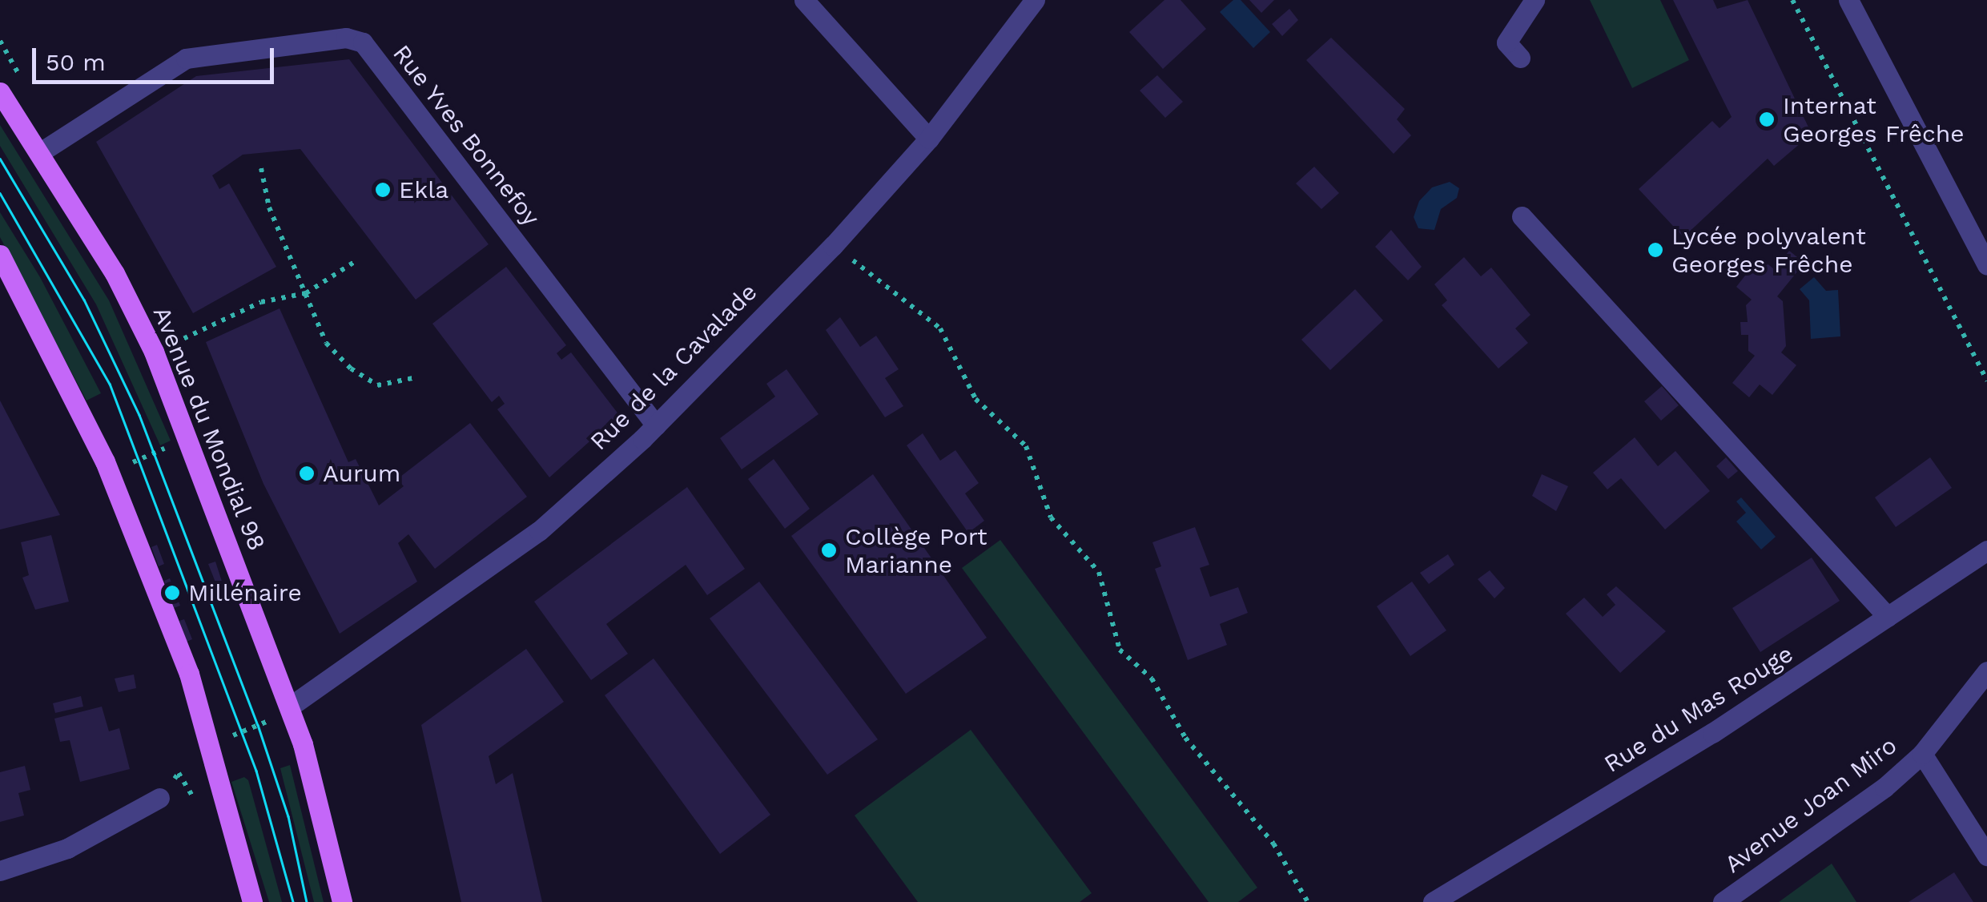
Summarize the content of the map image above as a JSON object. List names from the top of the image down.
{
  "streets": {
    "main road": ["Avenue du Mondial 98"],
    "street": [
      "Rue Yves Bonnefoy",
      "Rue de la Cavalade",
      "Rue du Mas Rouge",
      "Avenue Joan Miro"
    ]
  },
  "crossings": [
    ["Rue Yves Bonnefoy", "Rue de la Cavalade"],
    ["Rue Yves Bonnefoy", "Avenue du Mondial 98"],
    ["Rue de la Cavalade", "Avenue du Mondial 98"]
  ],
  "places": [
    "Internat Georges Frêche",
    "Ekla",
    "Lycée polyvalent Georges Frêche",
    "Aurum",
    "Collège Port Marianne",
    "Millénaire"
  ],
  "scale_bar": "50 m"
}
